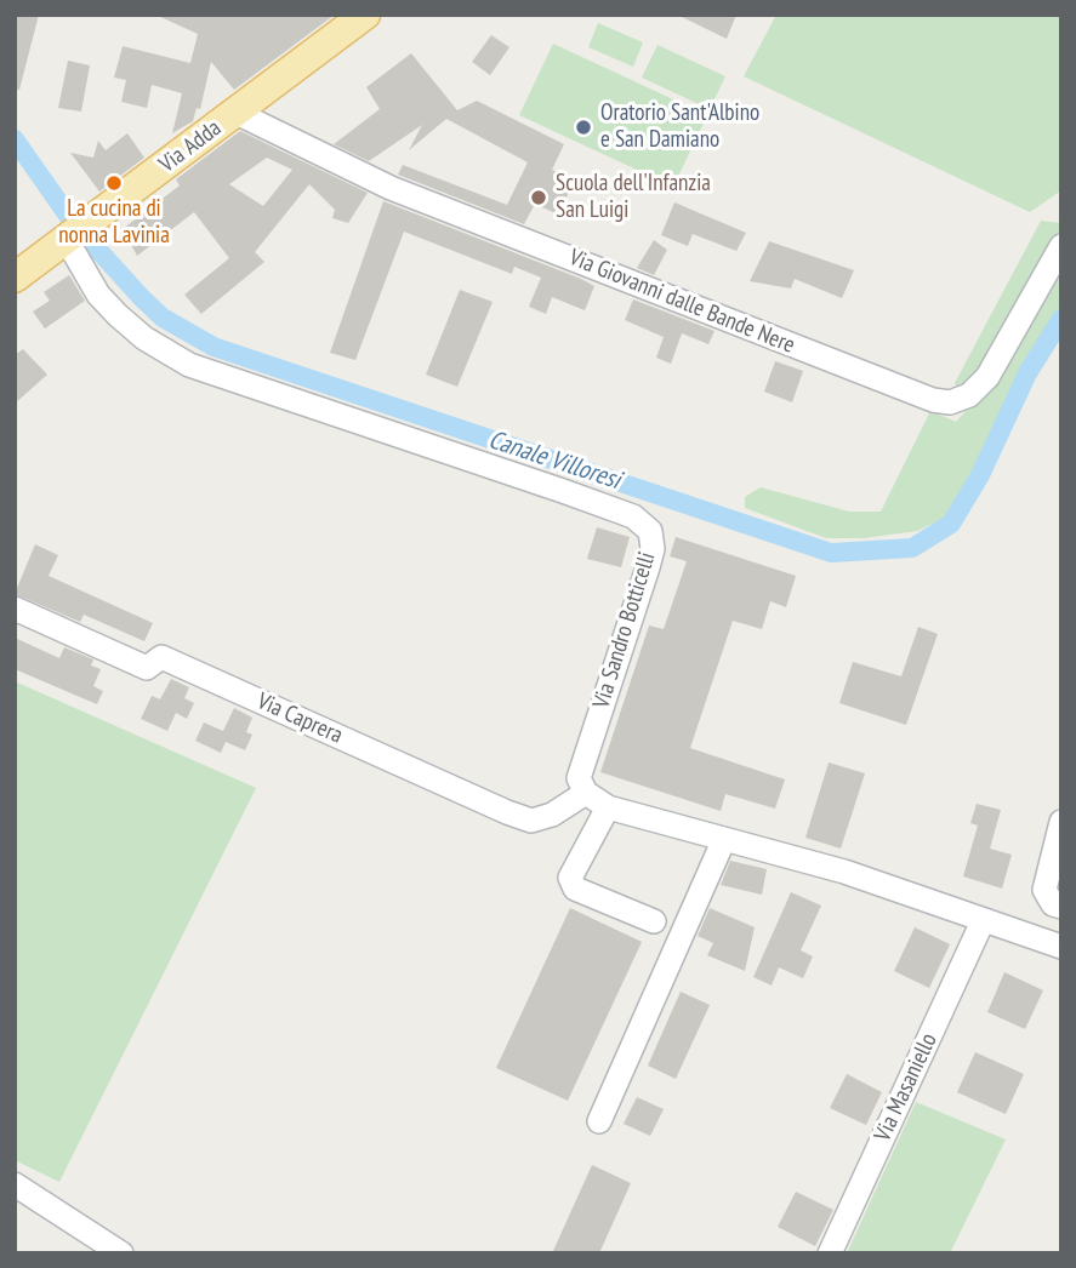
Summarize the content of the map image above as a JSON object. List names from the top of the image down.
{
  "streets": {
    "main road": ["Via Adda"],
    "street": [
      "Via Giovanni dalle Bande Nere",
      "Via Sandro Botticelli",
      "Via Caprera",
      "Via Masaniello"
    ]
  },
  "crossings": [
    ["Via Adda", "Via Giovanni dalle Bande Nere"],
    ["Via Adda", "Via Sandro Botticelli"],
    ["Via Sandro Botticelli", "Via Caprera"]
  ],
  "water": ["Canale Villoresi"],
  "places": ["Oratorio Sant'Albino e San Damiano", "La cucina di nonna Lavinia", "Scuola dell'Infanzia San Luigi"]
}
